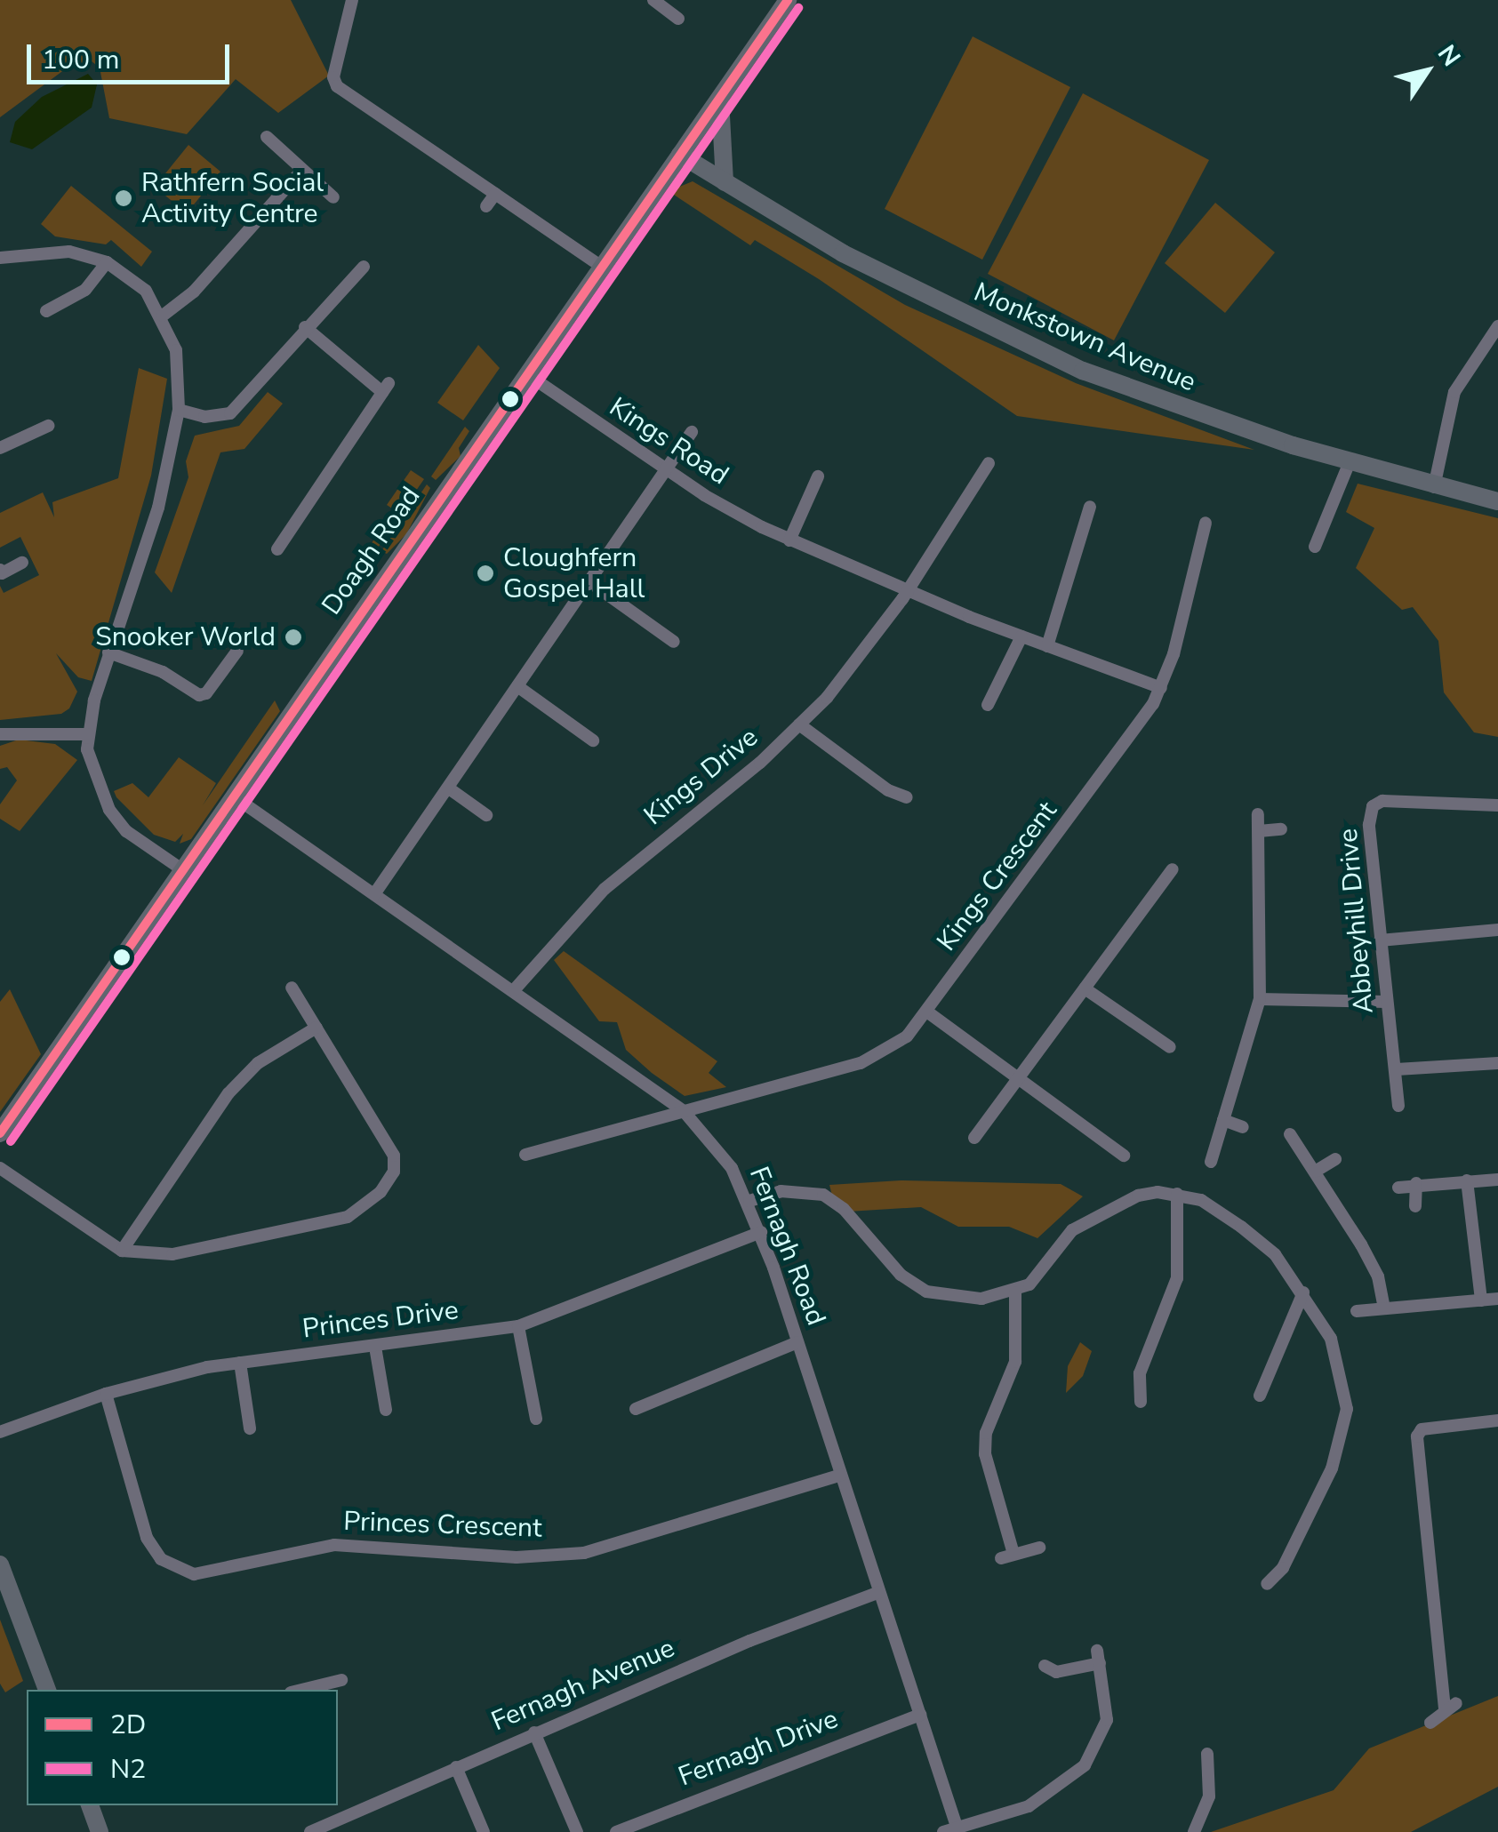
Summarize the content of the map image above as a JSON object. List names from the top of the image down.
{
  "streets": {
    "main road": ["Monkstown Avenue", "Doagh Road"],
    "street": [
      "Kings Road",
      "Kings Drive",
      "Kings Crescent",
      "Abbeyhill Drive",
      "Fernagh Road",
      "Princes Drive",
      "Princes Crescent",
      "Fernagh Avenue",
      "Fernagh Drive"
    ]
  },
  "crossings": [
    ["Monkstown Avenue", "Doagh Road"],
    ["Kings Road", "Doagh Road"],
    ["Kings Road", "Kings Drive"],
    ["Kings Road", "Kings Crescent"],
    ["Doagh Road", "Fernagh Road"],
    ["Kings Drive", "Fernagh Road"],
    ["Kings Crescent", "Fernagh Road"],
    ["Fernagh Road", "Princes Drive"],
    ["Fernagh Road", "Princes Crescent"],
    ["Fernagh Road", "Fernagh Avenue"],
    ["Fernagh Road", "Fernagh Drive"],
    ["Princes Drive", "Princes Crescent"]
  ],
  "places": ["Rathfern Social Activity Centre", "Cloughfern Gospel Hall", "Snooker World"],
  "lines": ["transit line 2D", "transit line N2"],
  "legend": ["2D", "N2"],
  "scale_bar": "100 m",
  "north": "top right"
}
